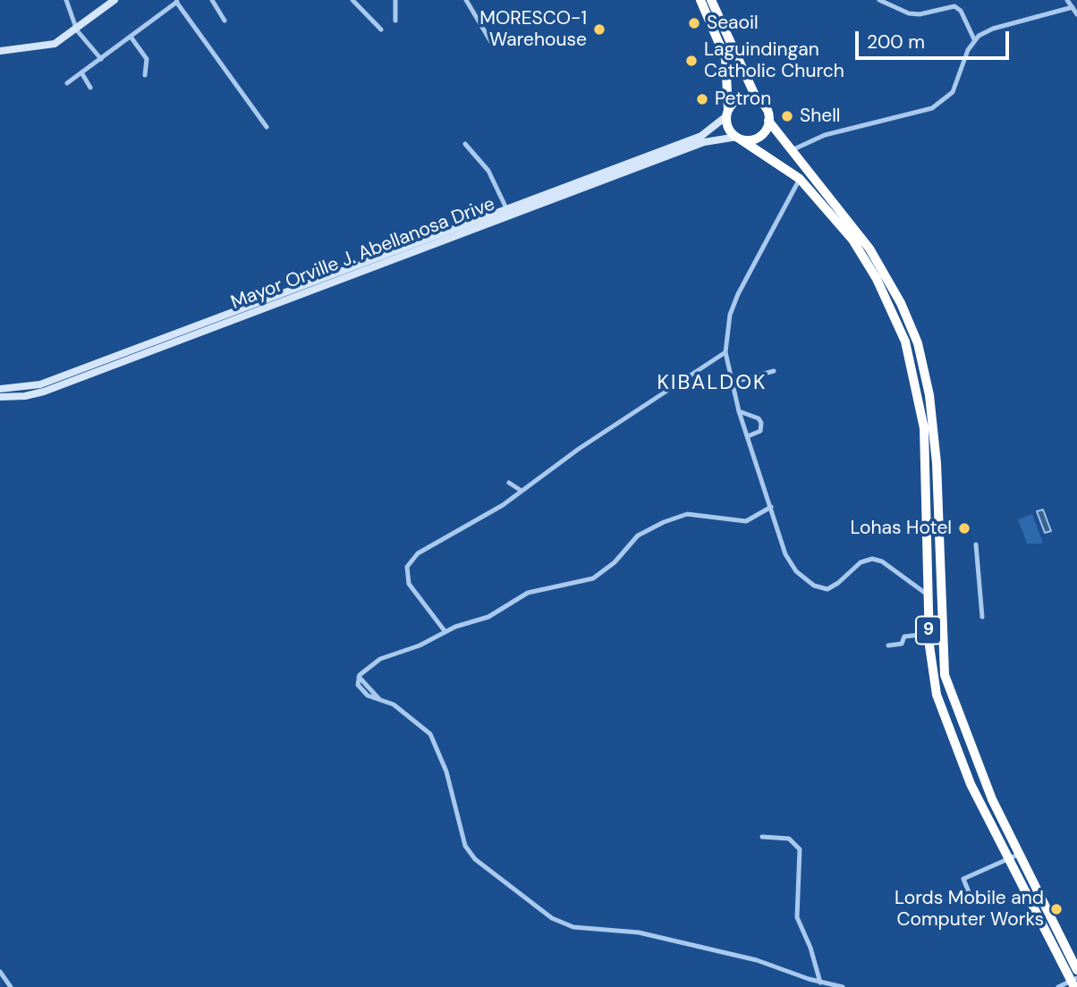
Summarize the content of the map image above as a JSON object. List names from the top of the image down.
{
  "streets": {
    "highway": ["9"],
    "main road": ["Mayor Orville J. Abellanosa Drive"]
  },
  "crossings": [
    ["Mayor Orville J. Abellanosa Drive", "9"]
  ],
  "districts": ["KIBALDOK"],
  "places": [
    "Seaoil",
    "MORESCO-1 Warehouse",
    "Laguindingan Catholic Church",
    "Petron",
    "Shell",
    "Lohas Hotel",
    "Lords Mobile and Computer Works"
  ],
  "scale_bar": "200 m"
}
